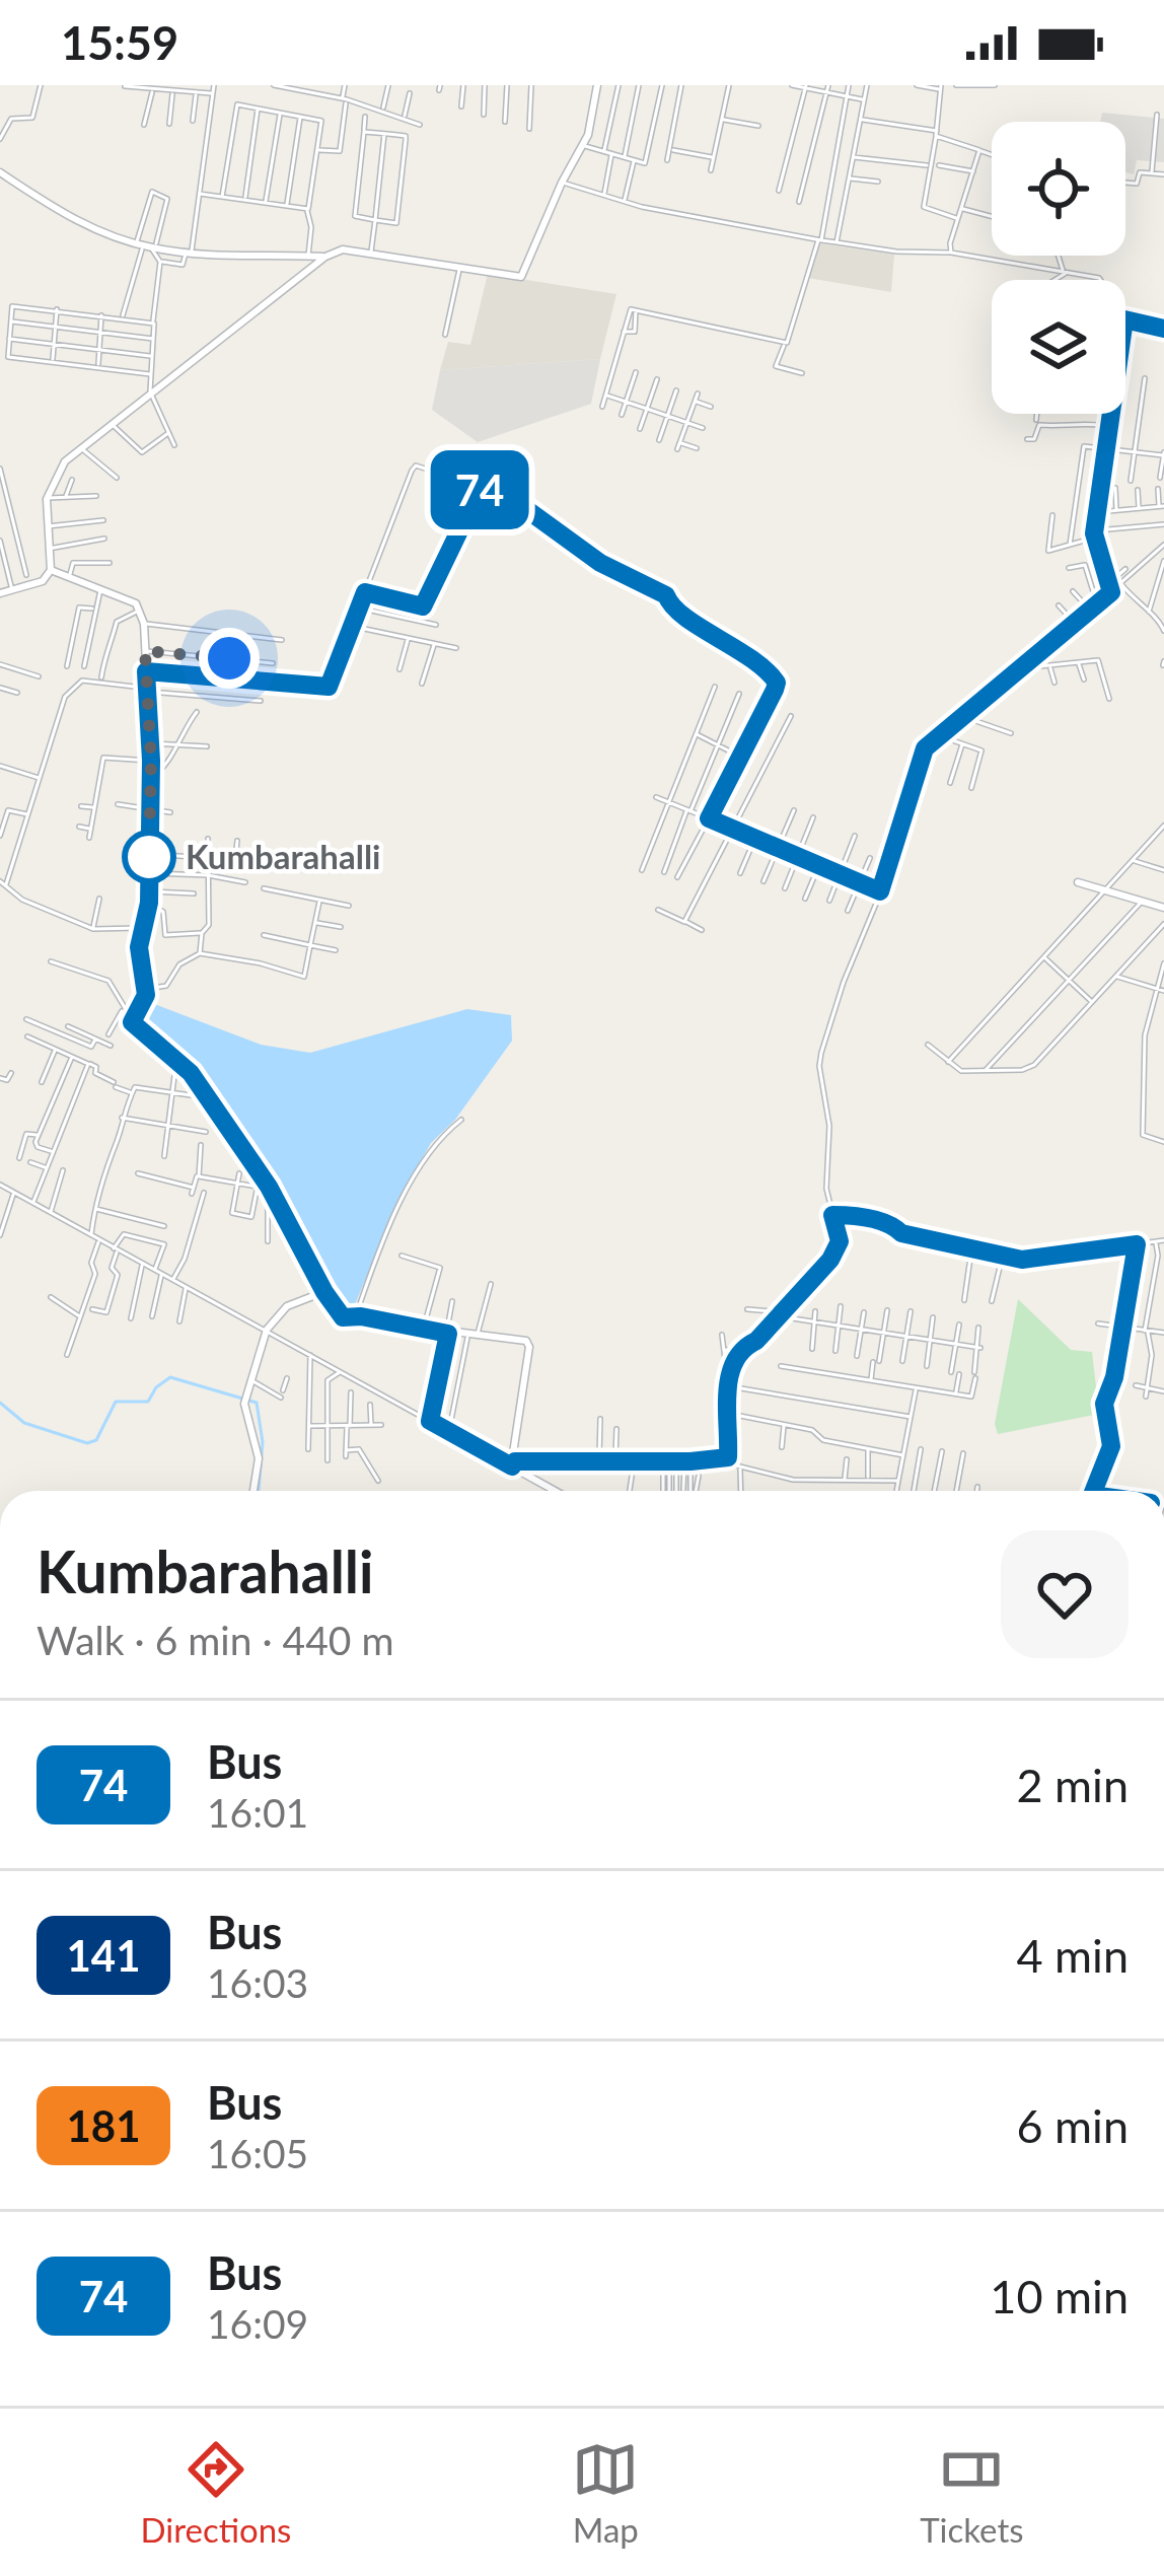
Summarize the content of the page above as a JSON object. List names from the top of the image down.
{
  "places": ["Kumbarahalli"],
  "lines": ["bus line 74"],
  "page": {
    "status": "15:59",
    "on_map": "74",
    "heading": ["Kumbarahalli", "Walk · 6 min · 440 m"],
    "list": [
      {
        "mark": "74",
        "name": "Bus",
        "note": "16:01",
        "value": "2 min"
      },
      {
        "mark": "141",
        "name": "Bus",
        "note": "16:03",
        "value": "4 min"
      },
      {
        "mark": "181",
        "name": "Bus",
        "note": "16:05",
        "value": "6 min"
      },
      {
        "mark": "74",
        "name": "Bus",
        "note": "16:09",
        "value": "10 min"
      }
    ],
    "tabs": ["Directions", "Map", "Tickets"]
  }
}
